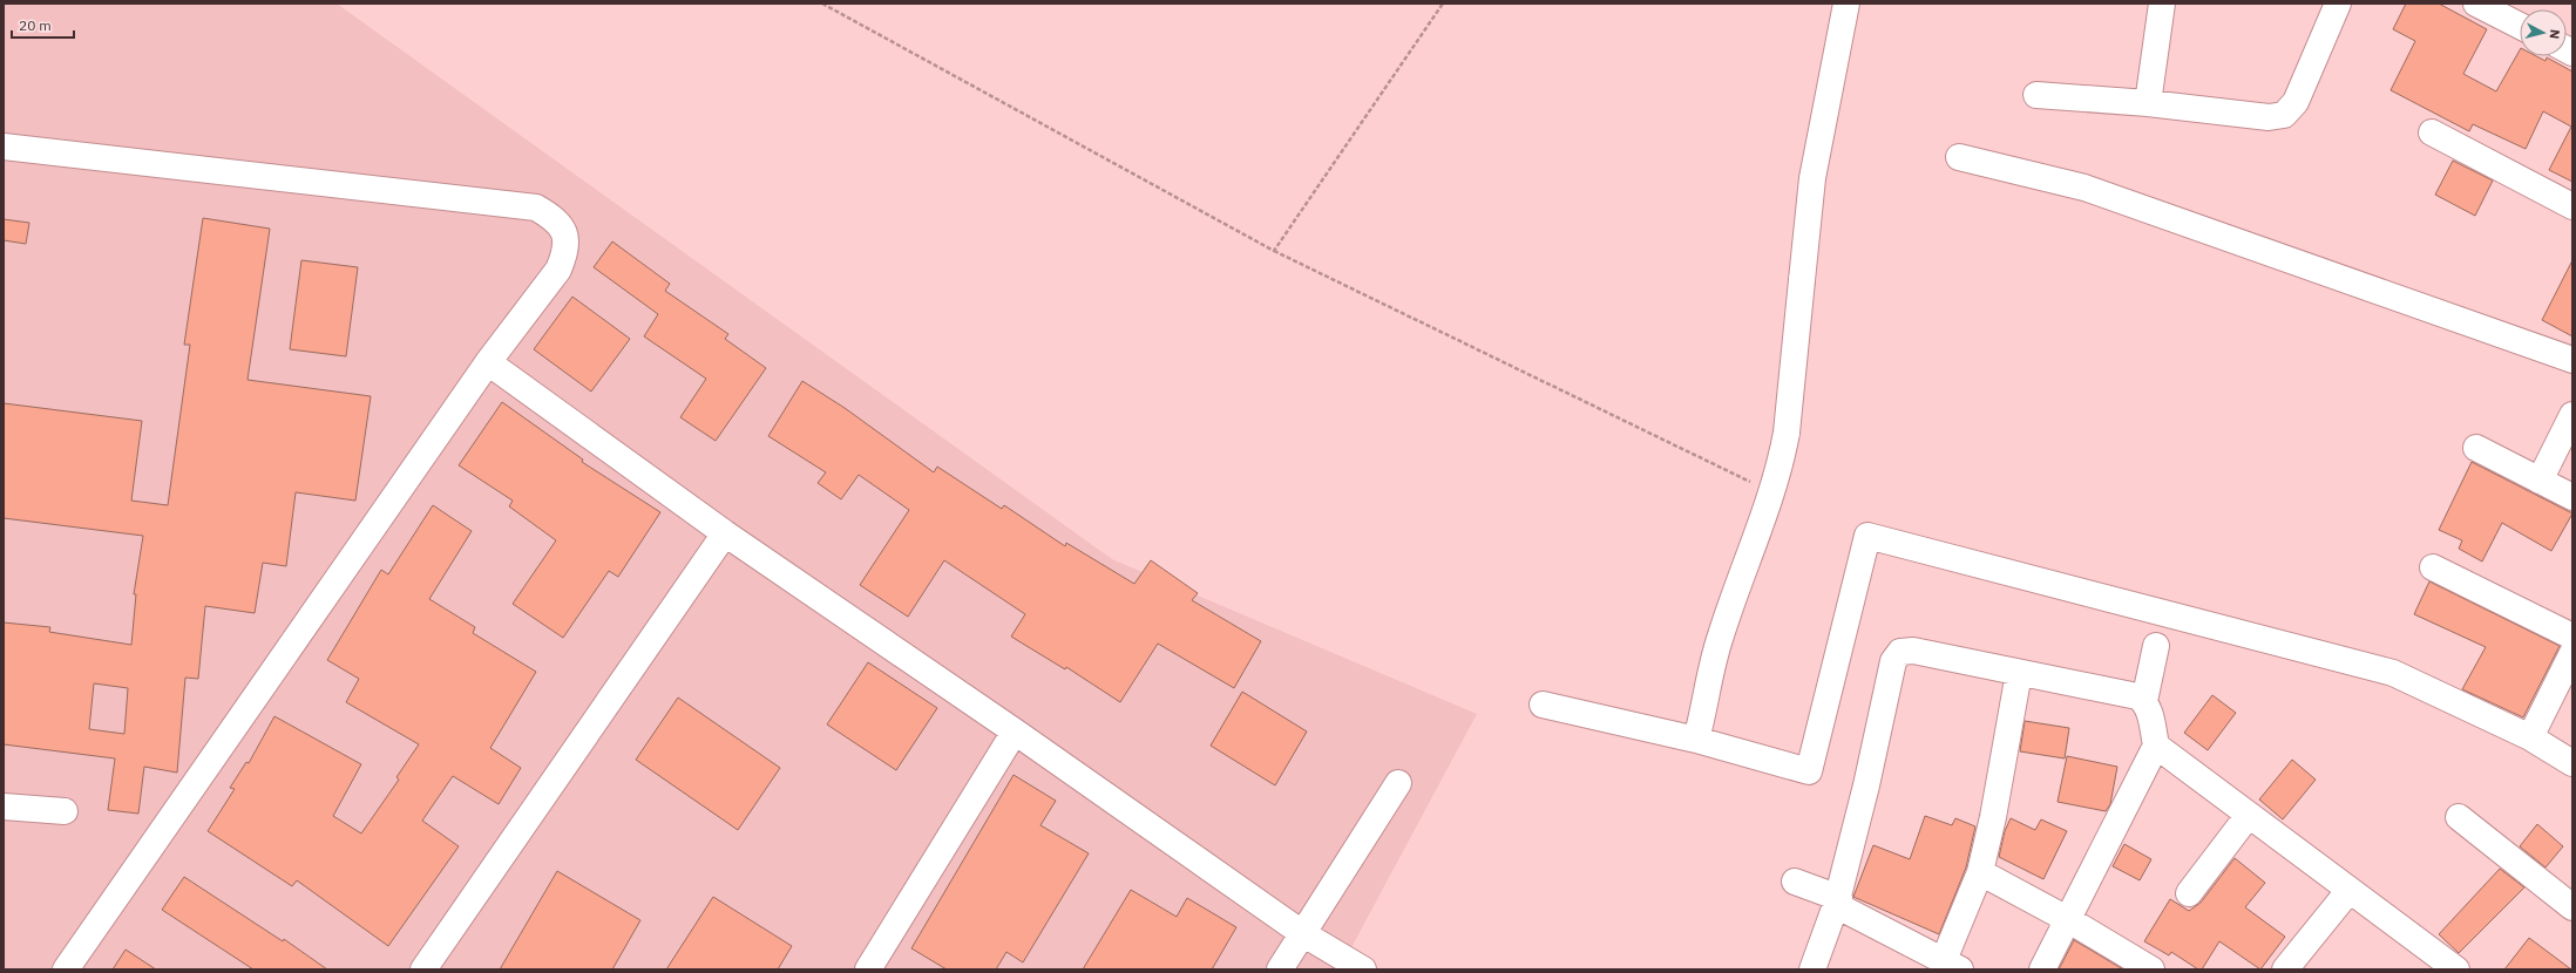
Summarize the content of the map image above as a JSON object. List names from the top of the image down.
{
  "scale_bar": "20 m",
  "north": "right"
}
